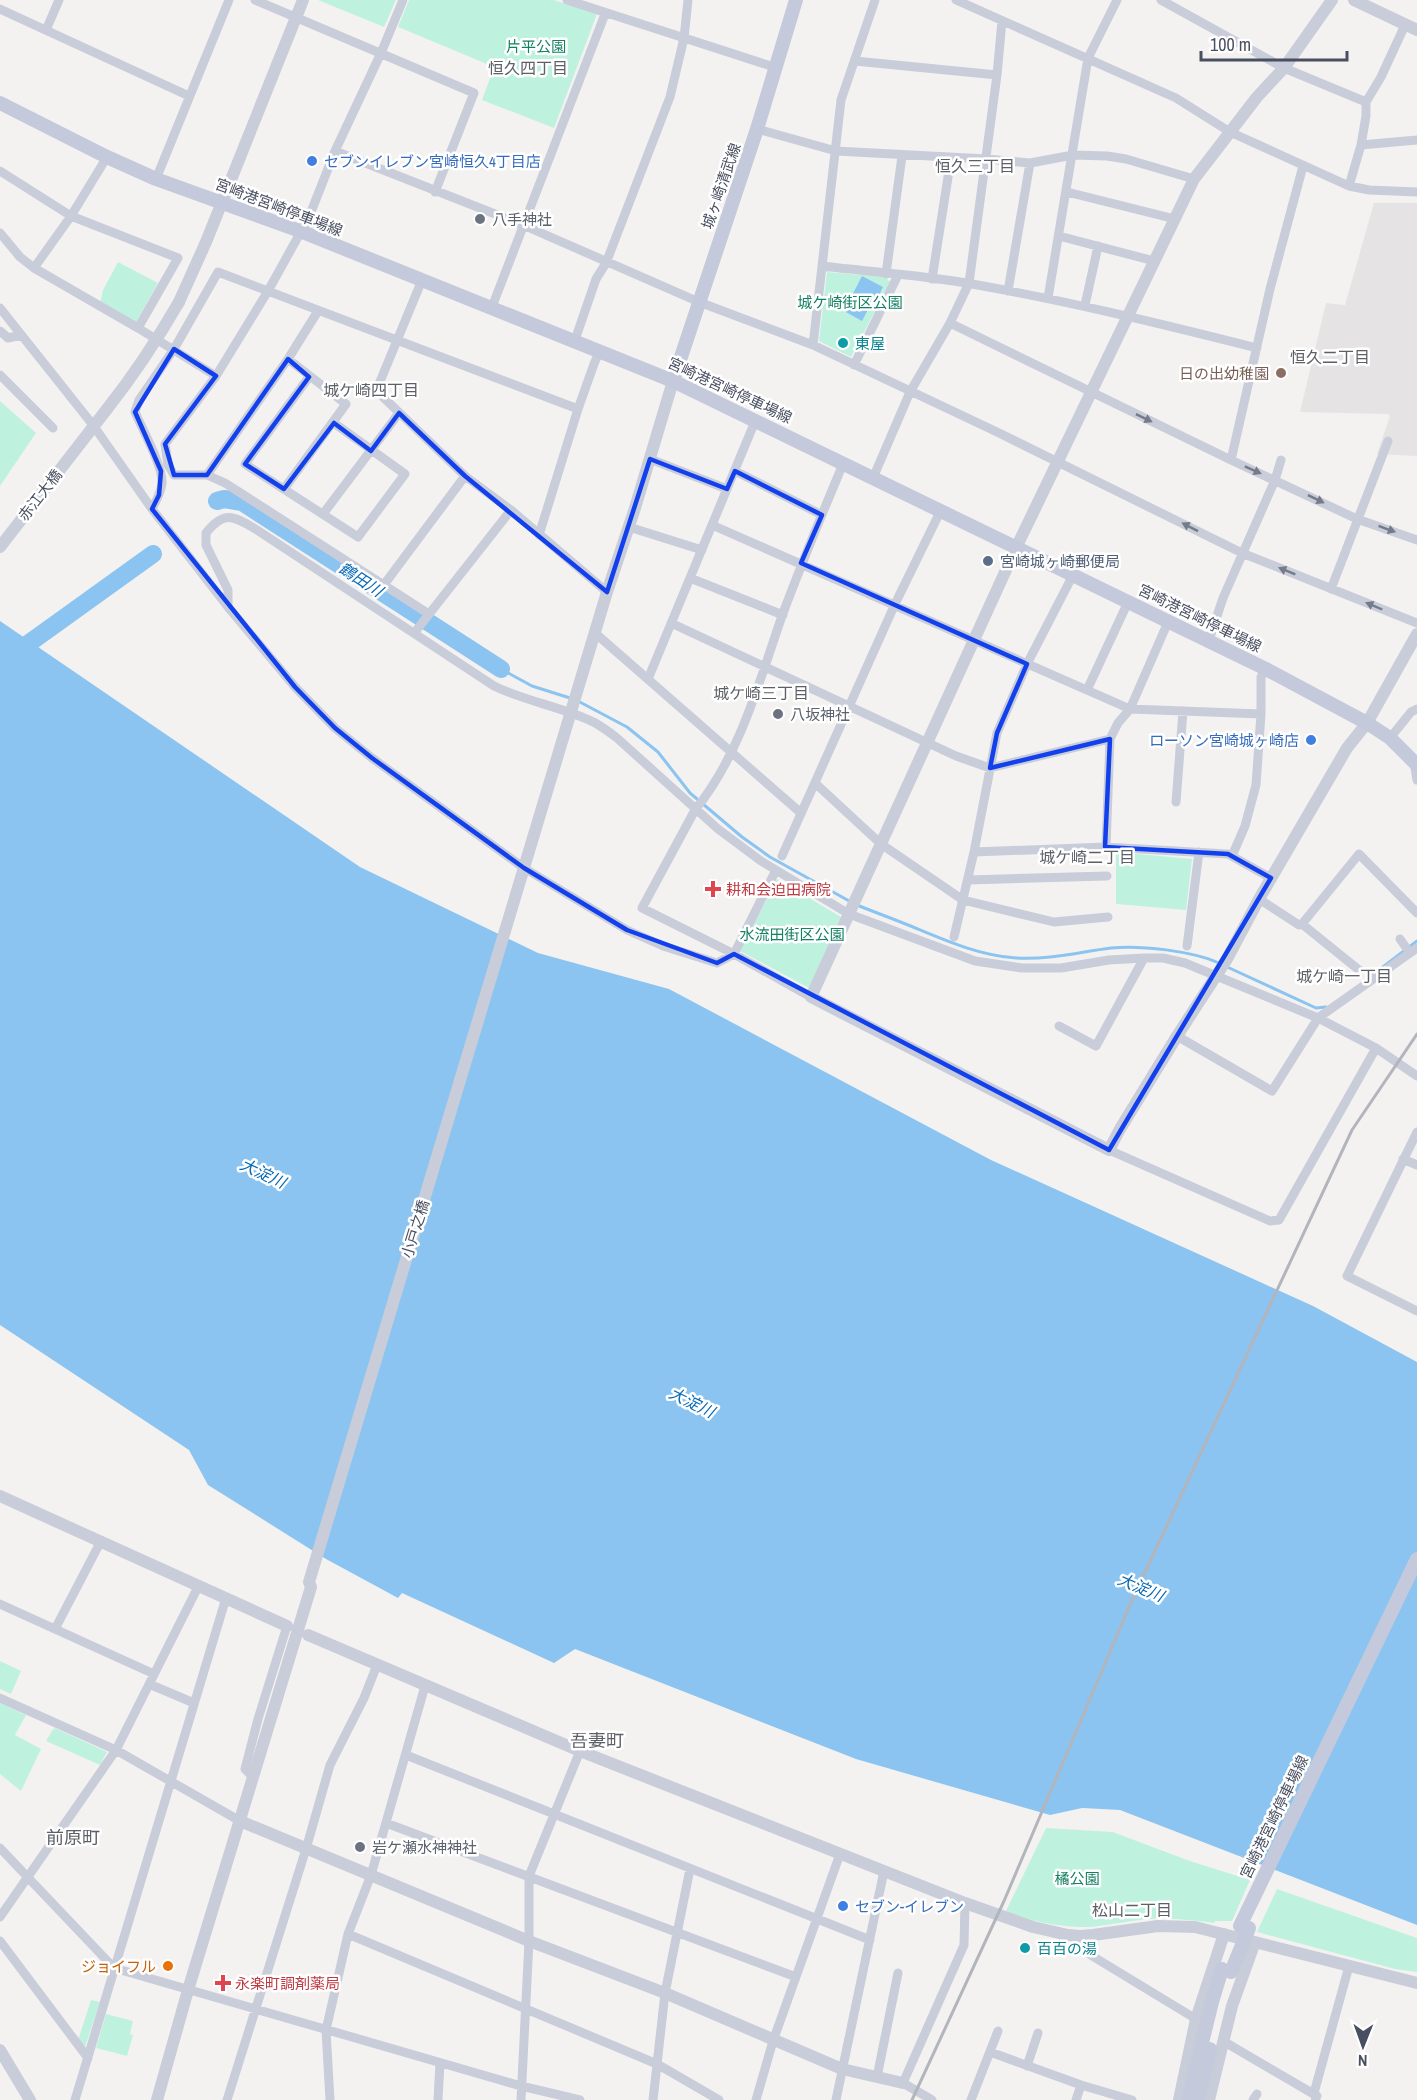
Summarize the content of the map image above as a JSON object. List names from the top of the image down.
{
  "streets": {
    "main road": ["城ヶ崎清武線", "宮崎港宮崎停車場線"],
    "street": ["赤江大橋", "小戸之橋"]
  },
  "crossings": [
    ["城ヶ崎清武線", "宮崎港宮崎停車場線"],
    ["城ヶ崎清武線", "小戸之橋"],
    ["宮崎港宮崎停車場線", "赤江大橋"],
    ["宮崎港宮崎停車場線", "小戸之橋"]
  ],
  "districts": [
    "恒久四丁目",
    "恒久三丁目",
    "恒久二丁目",
    "城ケ崎四丁目",
    "城ケ崎三丁目",
    "城ケ崎二丁目",
    "城ケ崎一丁目",
    "吾妻町",
    "前原町",
    "松山二丁目"
  ],
  "water": ["鶴田川", "大淀川"],
  "parks": [
    "片平公園",
    "城ケ崎街区公園",
    "水流田街区公園",
    "橘公園"
  ],
  "places": {
    "other": [
      "セブンイレブン宮崎恒久4丁目店",
      "八手神社",
      "東屋",
      "日の出幼稚園",
      "宮崎城ヶ崎郵便局",
      "八坂神社",
      "ローソン宮崎城ヶ崎店",
      "岩ケ瀬水神神社",
      "セブン-イレブン",
      "百百の湯",
      "ジョイフル"
    ],
    "health": ["耕和会迫田病院", "永楽町調剤薬局"]
  },
  "scale_bar": "100 m",
  "north": "bottom"
}
